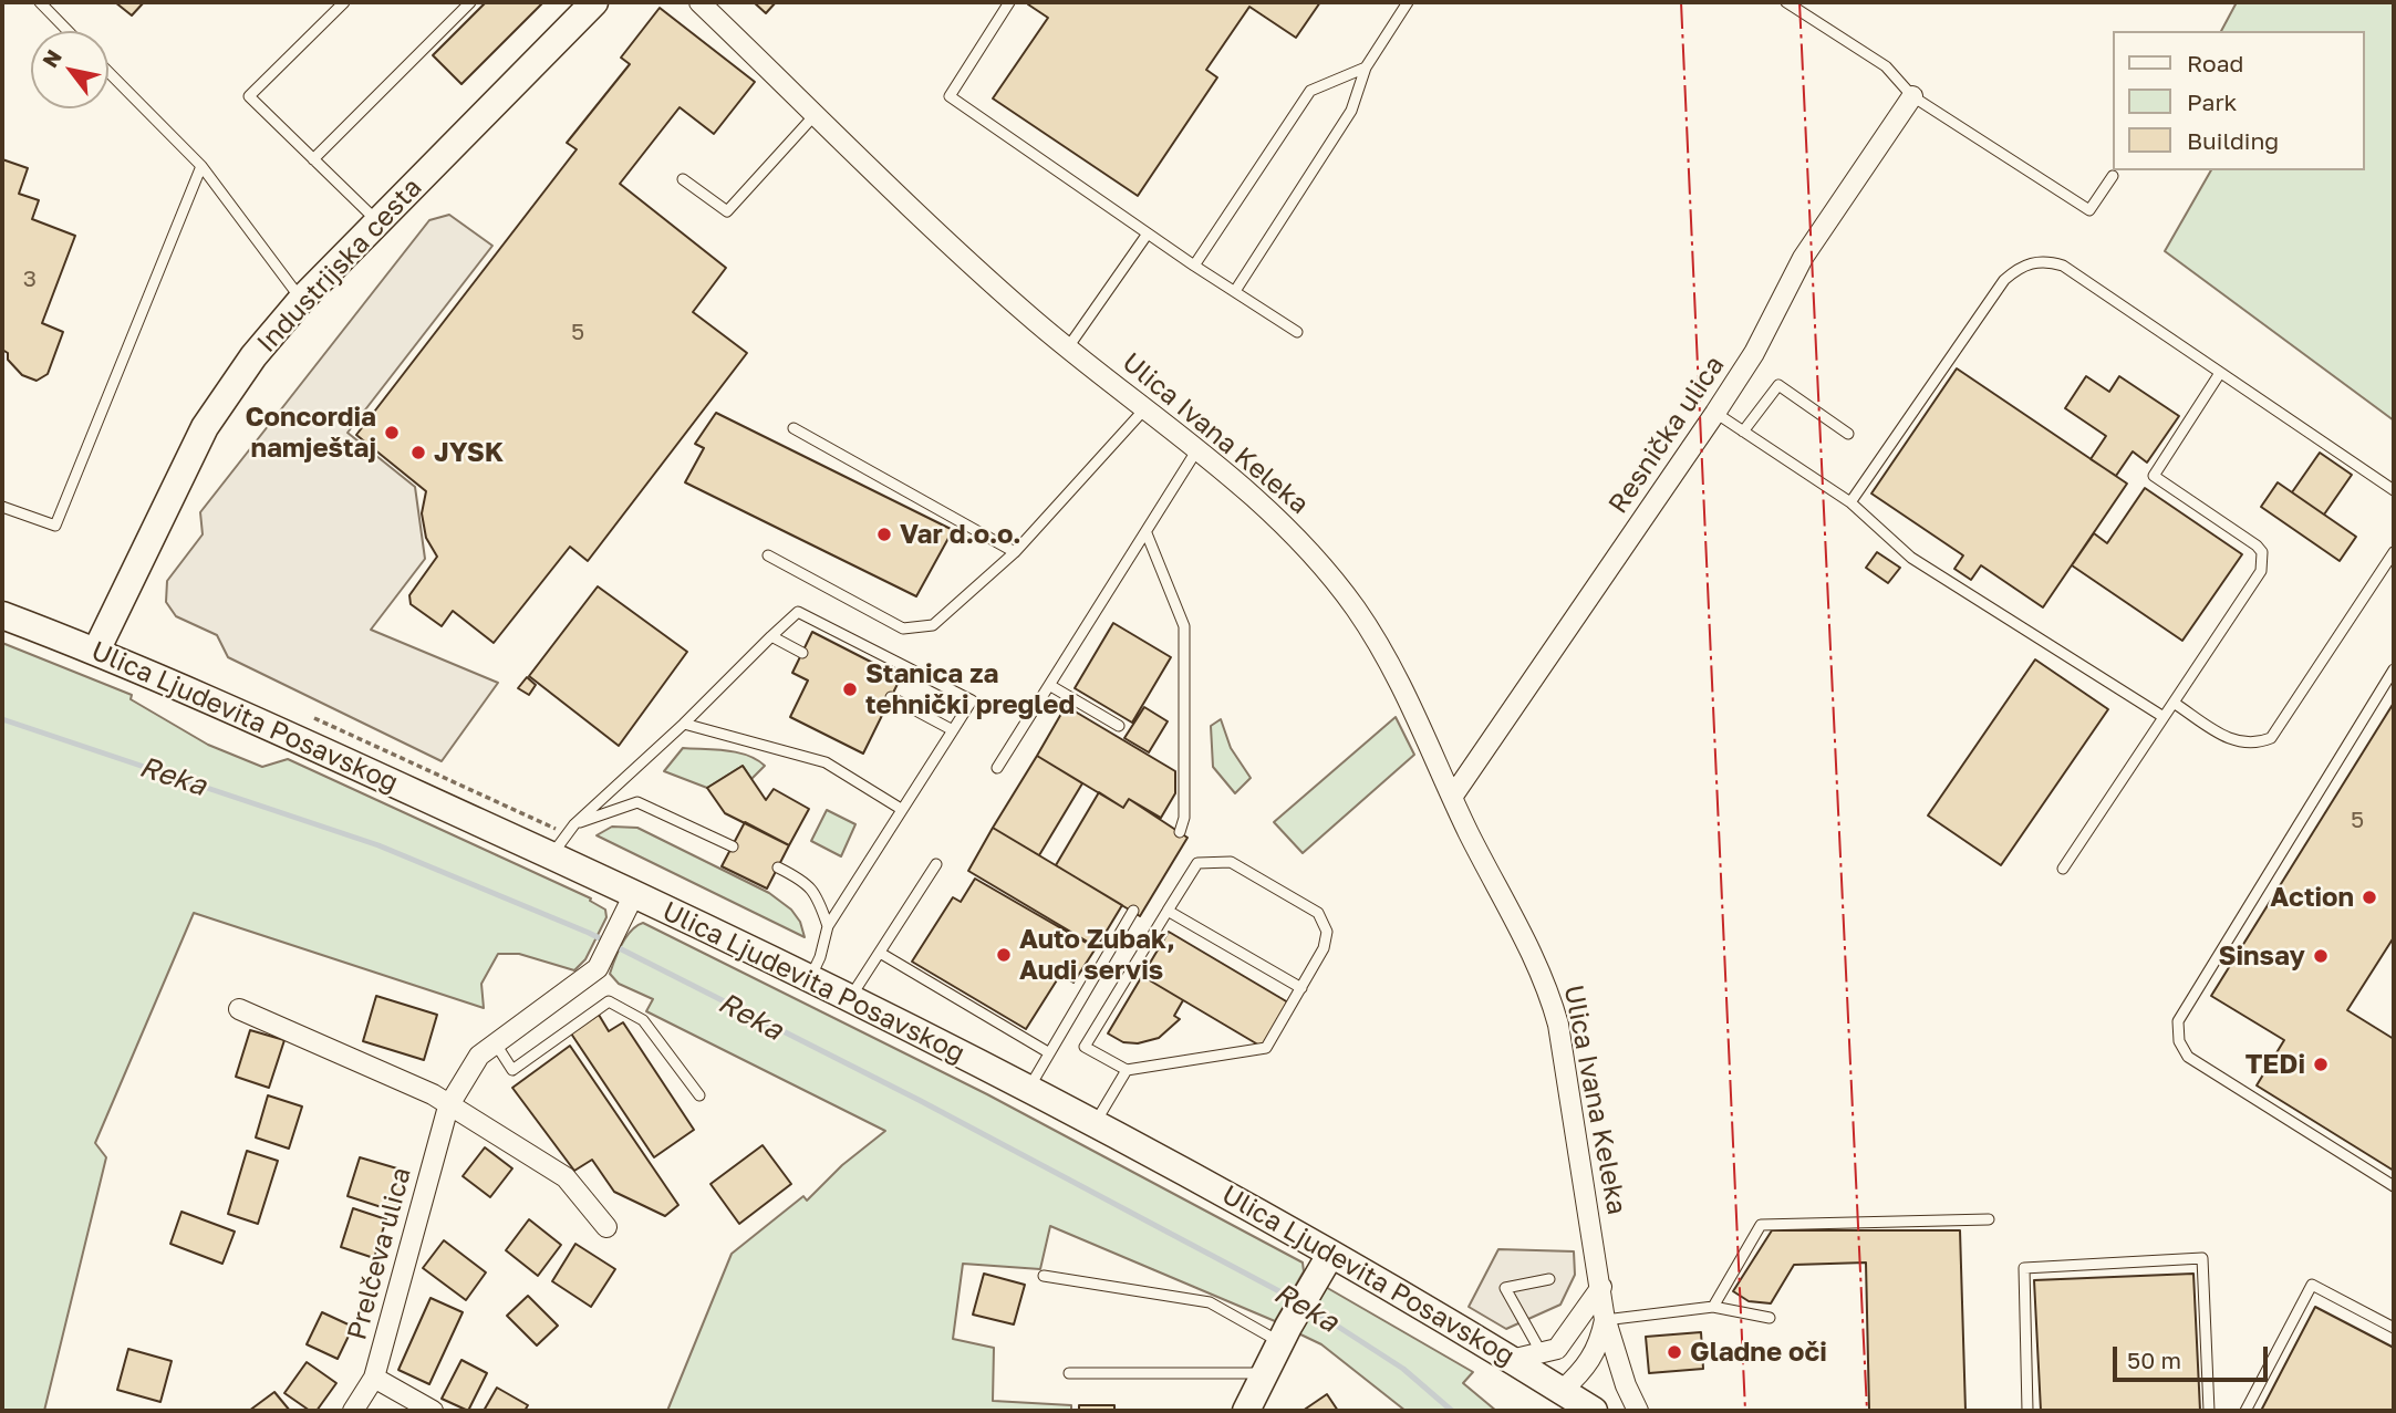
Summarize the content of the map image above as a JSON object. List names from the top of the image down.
{
  "streets": {
    "main road": ["Industrijska cesta", "Ulica Ljudevita Posavskog"],
    "street": ["Ulica Ivana Keleka", "Resnička ulica", "Prelčeva ulica"]
  },
  "crossings": [
    ["Industrijska cesta", "Ulica Ljudevita Posavskog"],
    ["Ulica Ivana Keleka", "Resnička ulica"],
    ["Ulica Ivana Keleka", "Ulica Ljudevita Posavskog"],
    ["Ulica Ljudevita Posavskog", "Prelčeva ulica"]
  ],
  "water": ["Reka"],
  "places": [
    "Concordia namještaj",
    "JYSK",
    "Var d.o.o.",
    "Stanica za tehnički pregled",
    "Action",
    "Auto Zubak, Audi servis",
    "Sinsay",
    "TEDi",
    "Gladne oči"
  ],
  "house_numbers": ["3", "5", "5"],
  "legend": ["Road", "Park", "Building"],
  "scale_bar": "50 m",
  "north": "top left"
}
